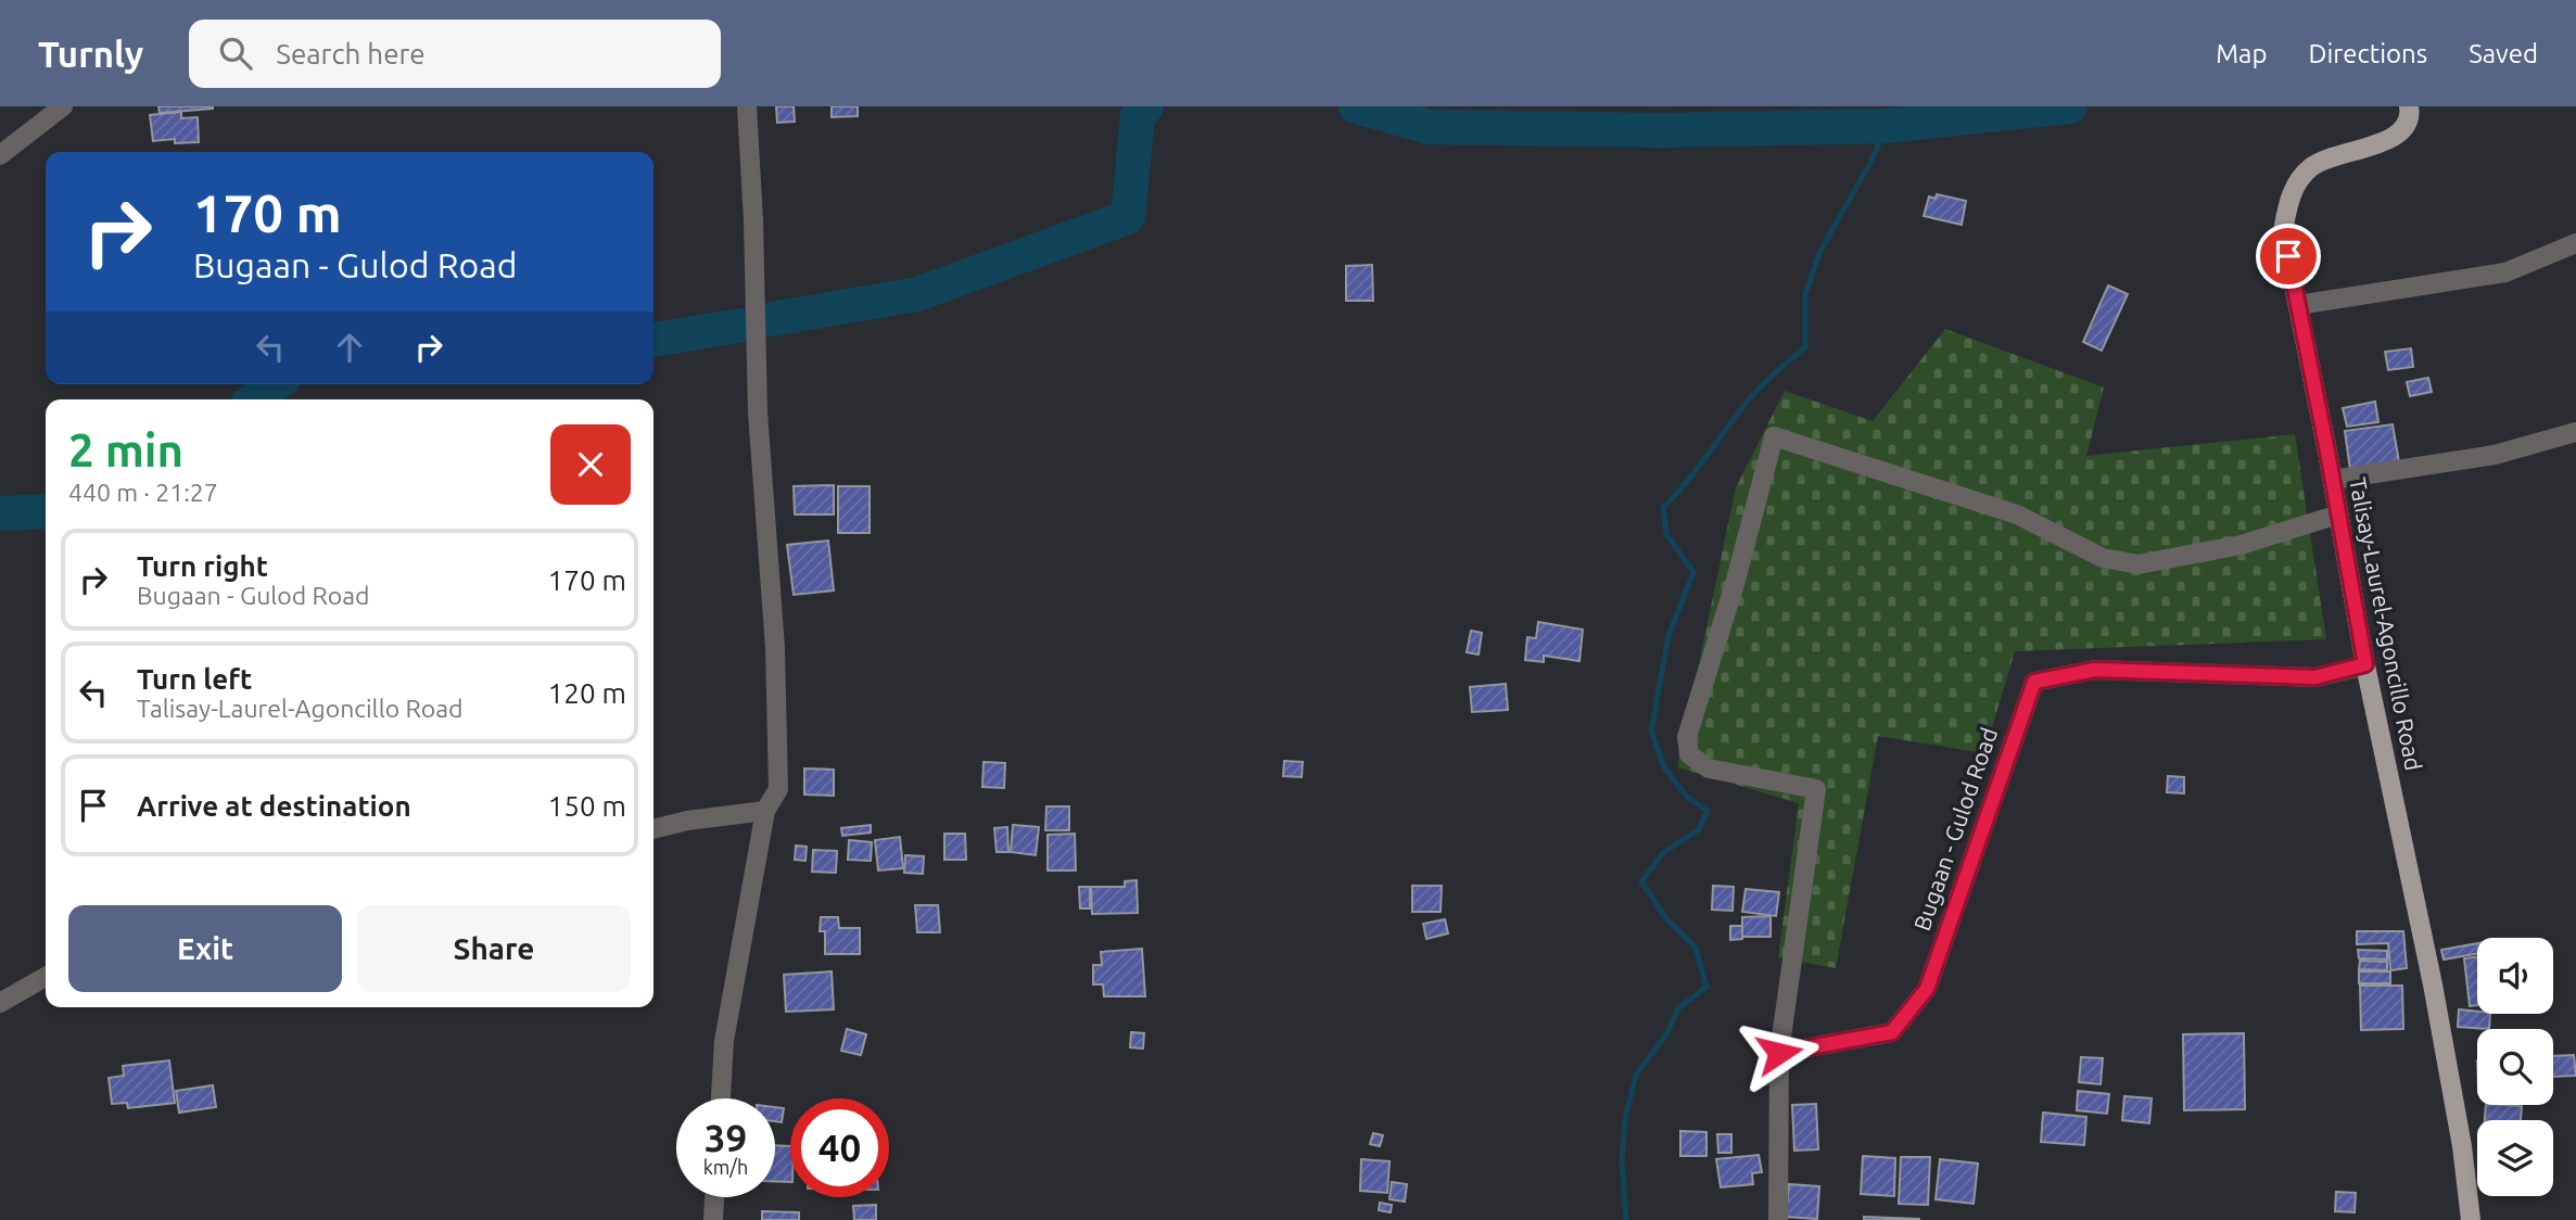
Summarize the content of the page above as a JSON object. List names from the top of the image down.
{
  "streets": {
    "main road": ["Talisay-Laurel-Agoncillo Road"],
    "street": ["Bugaan - Gulod Road"]
  },
  "crossings": [
    ["Talisay-Laurel-Agoncillo Road", "Bugaan - Gulod Road"]
  ],
  "page": {
    "header": "Turnly",
    "search": "Search here",
    "nav": ["Map", "Directions", "Saved"],
    "turn": ["170 m", "Bugaan - Gulod Road"],
    "heading": ["2 min", "440 m · 21:27"],
    "list": [
      {
        "name": "Turn right",
        "note": "Bugaan - Gulod Road",
        "value": "170 m"
      },
      {
        "name": "Turn left",
        "note": "Talisay-Laurel-Agoncillo Road",
        "value": "120 m"
      },
      {
        "name": "Arrive at destination",
        "value": "150 m"
      }
    ],
    "buttons": ["Exit", "Share"],
    "speed": "39 km/h",
    "limit": "40"
  }
}
